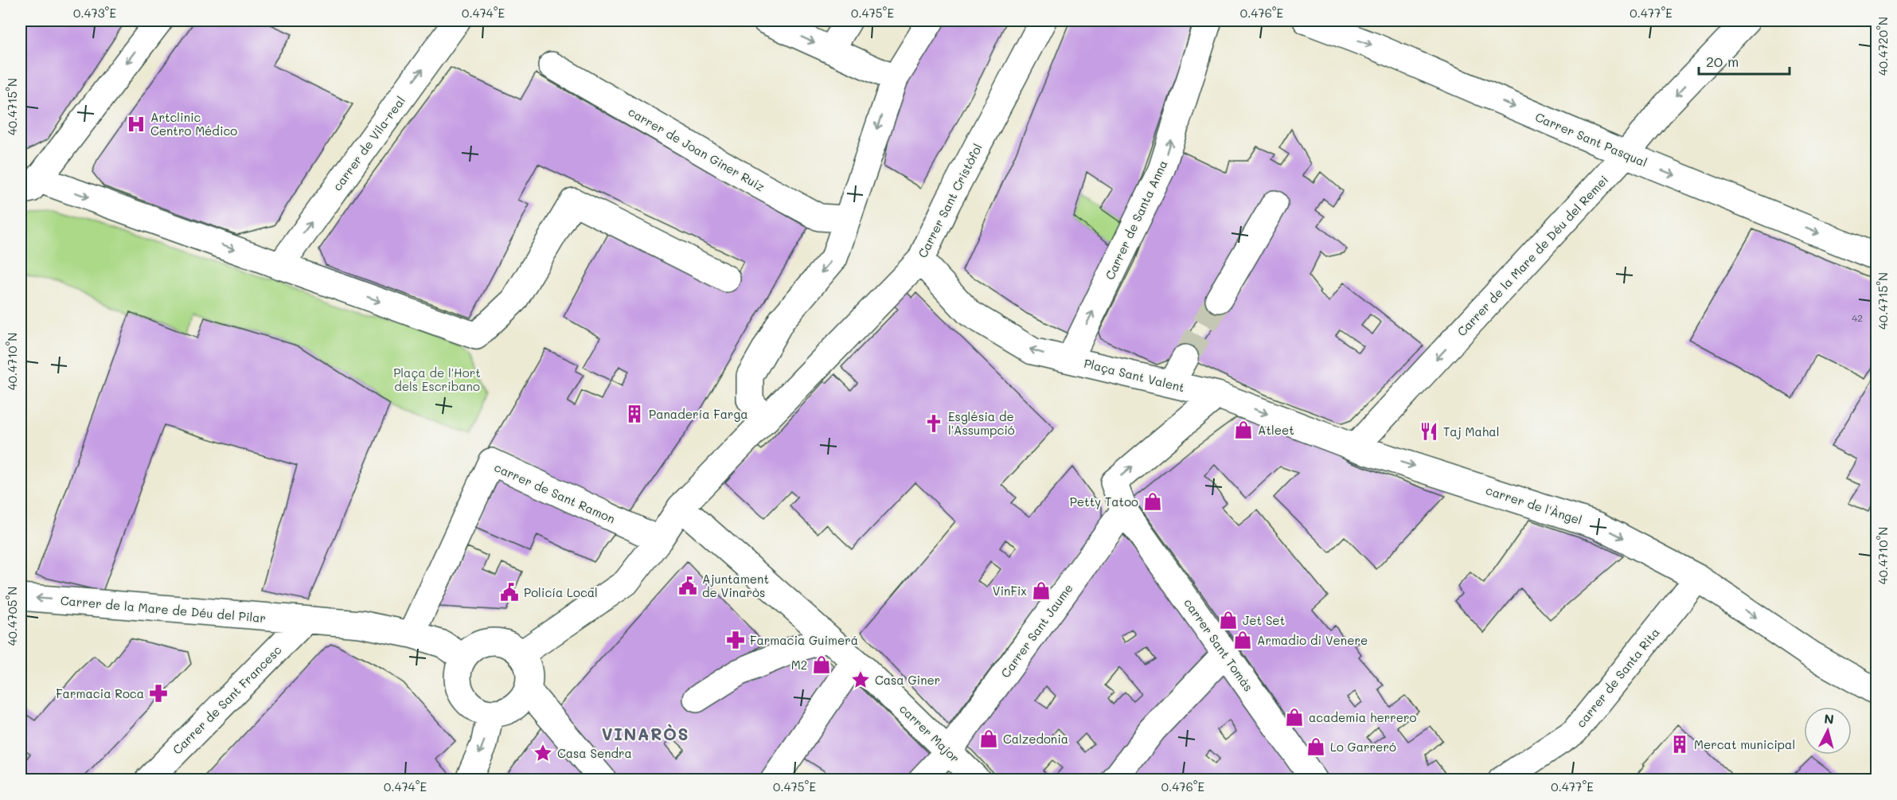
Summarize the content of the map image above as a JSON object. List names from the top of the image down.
{
  "streets": {
    "street": [
      "Carrer Sant Pasqual",
      "carrer de Vila-real",
      "carrer de Joan Giner Ruiz",
      "Carrer Sant Cristòfol",
      "Carrer de Santa Anna",
      "Carrer de la Mare de Déu del Remei",
      "Plaça Sant Valent",
      "carrer de Sant Ramon",
      "carrer de l'Àngel",
      "Carrer de la Mare de Déu del Pilar",
      "Carrer Sant Jaume",
      "carrer Sant Tomàs",
      "carrer de Santa Rita",
      "Carrer de Sant Francesc",
      "carrer Major"
    ]
  },
  "crossings": [
    ["Carrer Sant Pasqual", "Carrer de la Mare de Déu del Remei"],
    ["Carrer Sant Cristòfol", "Plaça Sant Valent"],
    ["Carrer Sant Cristòfol", "carrer de Sant Ramon"],
    ["Carrer Sant Cristòfol", "Carrer de la Mare de Déu del Pilar"],
    ["Carrer Sant Cristòfol", "carrer Major"],
    ["Carrer de Santa Anna", "Plaça Sant Valent"],
    ["Carrer de la Mare de Déu del Remei", "carrer de l'Àngel"],
    ["Plaça Sant Valent", "carrer de l'Àngel"],
    ["carrer de Sant Ramon", "Carrer de la Mare de Déu del Pilar"],
    ["carrer de l'Àngel", "carrer de Santa Rita"],
    ["Carrer de la Mare de Déu del Pilar", "Carrer de Sant Francesc"],
    ["Carrer Sant Jaume", "carrer Sant Tomàs"],
    ["Carrer Sant Jaume", "carrer Major"]
  ],
  "one_way": [
    "Carrer Sant Pasqual",
    "carrer de Vila-real",
    "Carrer de la Mare de Déu del Remei",
    "Plaça Sant Valent",
    "carrer de l'Àngel",
    "Carrer de la Mare de Déu del Pilar"
  ],
  "districts": ["VINARÒS"],
  "parks": ["Plaça de l'Hort dels Escribano"],
  "places": {
    "hospital": ["Artclinic Centro Médico"],
    "building": ["Panadería Farga", "Mercat municipal"],
    "church": ["Església de l'Assumpció"],
    "shop": [
      "Atleet",
      "Petty Tatoo",
      "VinFix",
      "Jet Set",
      "Armadio di Venere",
      "M2",
      "academia herrero",
      "Calzedonia",
      "Lo Garreró"
    ],
    "restaurant": ["Taj Mahal"],
    "public building": ["Ajuntament de Vinaròs", "Policía Local"],
    "pharmacy": ["Farmacia Guimerá", "Farmacia Roca"],
    "place": ["Casa Giner", "Casa Sendra"]
  },
  "house_numbers": ["42"],
  "scale_bar": "20 m",
  "north": "top",
  "coordinates": [
    "0.473°E",
    "0.474°E",
    "0.475°E",
    "0.476°E",
    "0.477°E",
    "40.4720°N",
    "40.4715°N",
    "40.4710°N",
    "40.4705°N"
  ]
}
